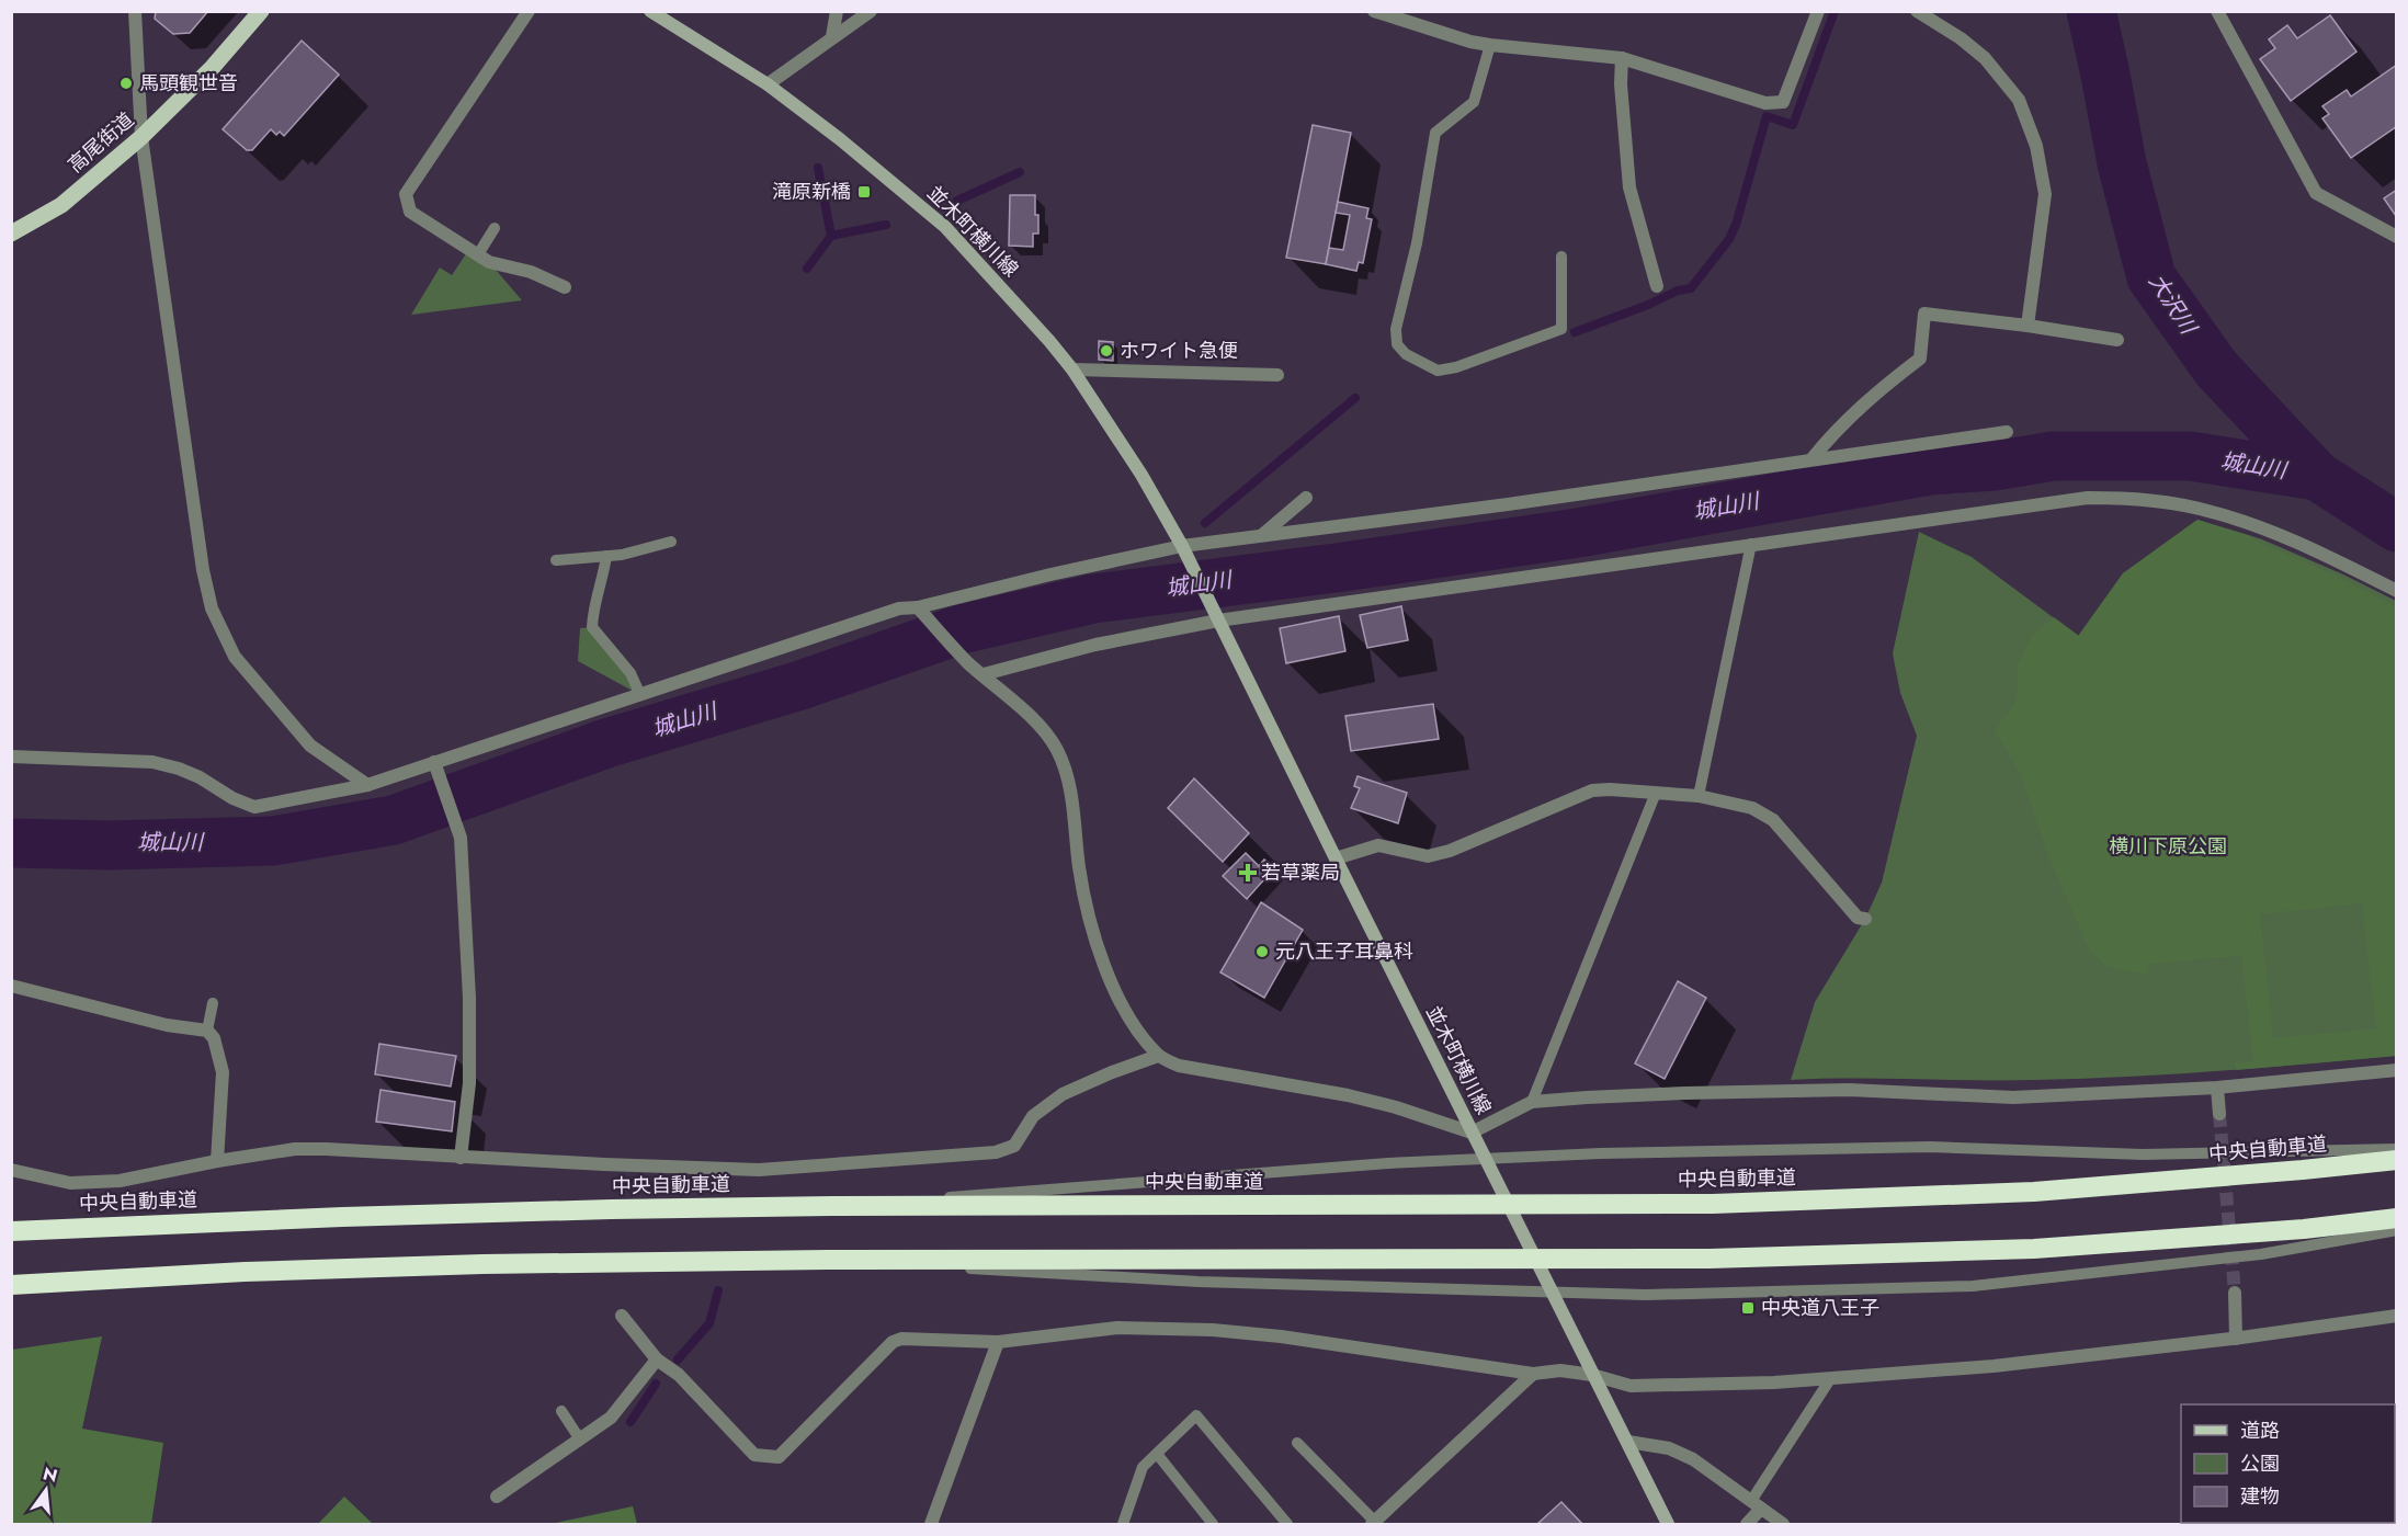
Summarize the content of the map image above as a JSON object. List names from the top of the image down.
{
  "streets": {
    "highway": ["中央自動車道"],
    "main road": ["高尾街道"],
    "street": ["並木町横川線"]
  },
  "water": ["大沢川", "城山川"],
  "parks": ["横川下原公園"],
  "places": {
    "other": ["馬頭観世音", "ホワイト急便", "元八王子耳鼻科"],
    "transit": ["滝原新橋", "中央道八王子"],
    "health": ["若草薬局"]
  },
  "legend": ["道路", "公園", "建物"],
  "north": "top"
}
